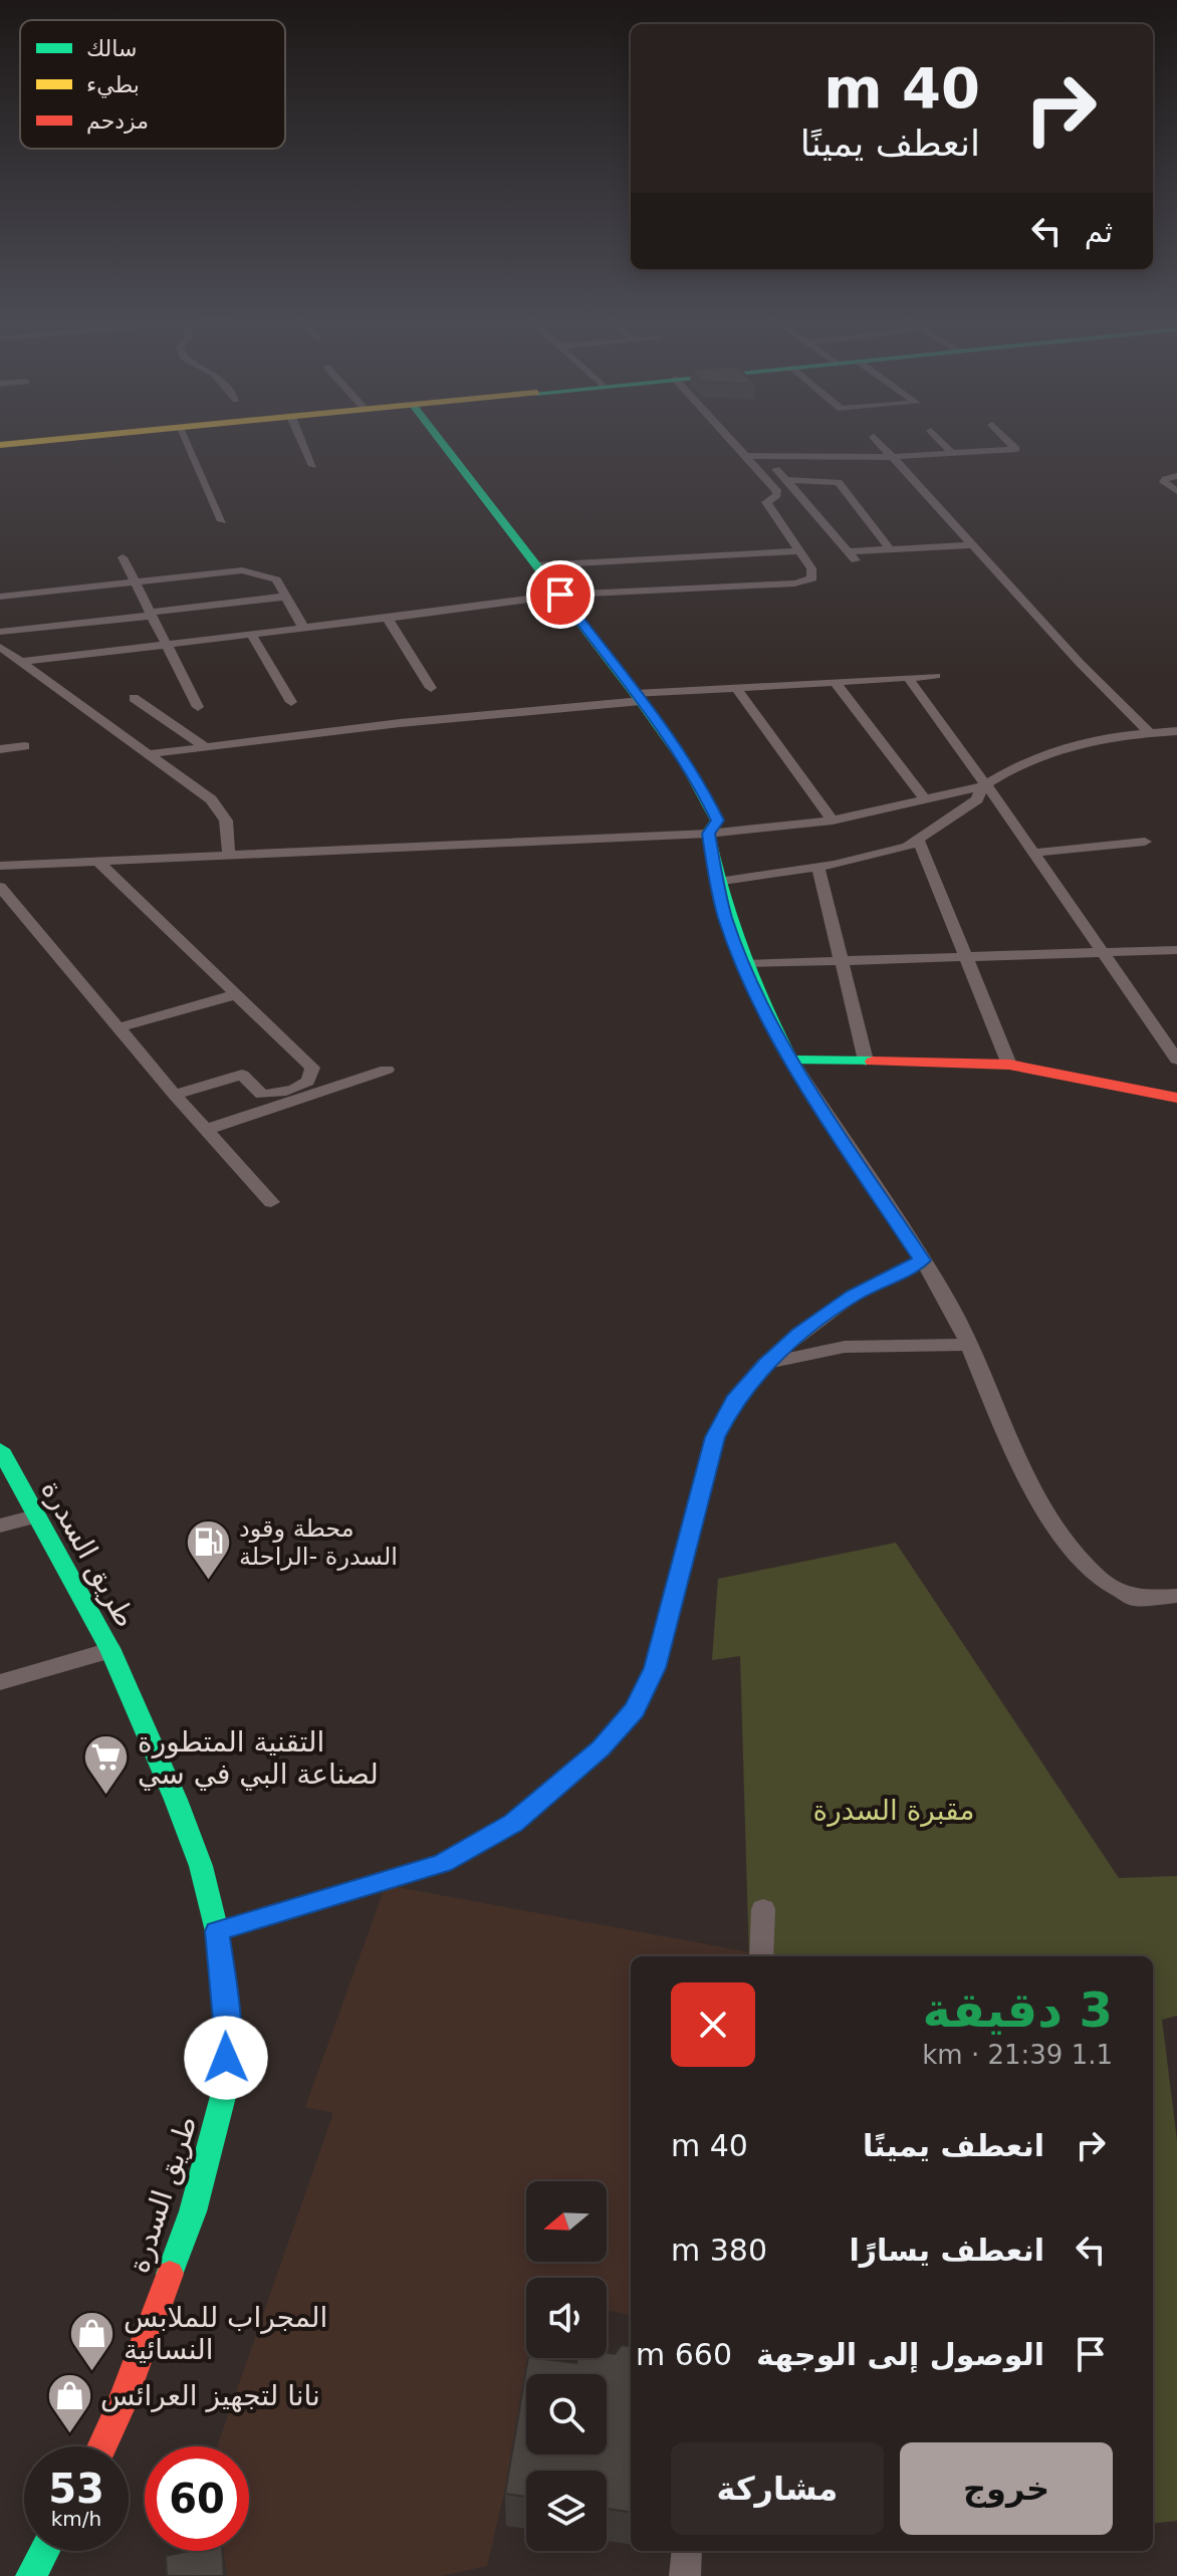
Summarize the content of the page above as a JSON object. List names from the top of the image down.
{
  "streets": {
    "street": ["طريق السدرة"]
  },
  "parks": ["مقبرة السدرة"],
  "places": {
    "fuel station": ["محطة وقود السدرة -الراحلة"],
    "supermarket": ["التقنية المتطورة لصناعة البي في سي"],
    "shop": ["المجراب للملابس النسائية", "نانا لتجهيز العرائس"]
  },
  "legend": ["سالك", "بطيء", "مزدحم"],
  "north": "left",
  "page": {
    "turn": ["40 m", "انعطف يمينًا"],
    "then": "ثم",
    "heading": ["3 دقيقة", "1.1 km · 21:39"],
    "list": [
      {
        "name": "انعطف يمينًا",
        "value": "40 m"
      },
      {
        "name": "انعطف يسارًا",
        "value": "380 m"
      },
      {
        "name": "الوصول إلى الوجهة",
        "value": "660 m"
      }
    ],
    "buttons": ["خروج", "مشاركة"],
    "speed": "53 km/h",
    "limit": "60"
  }
}
